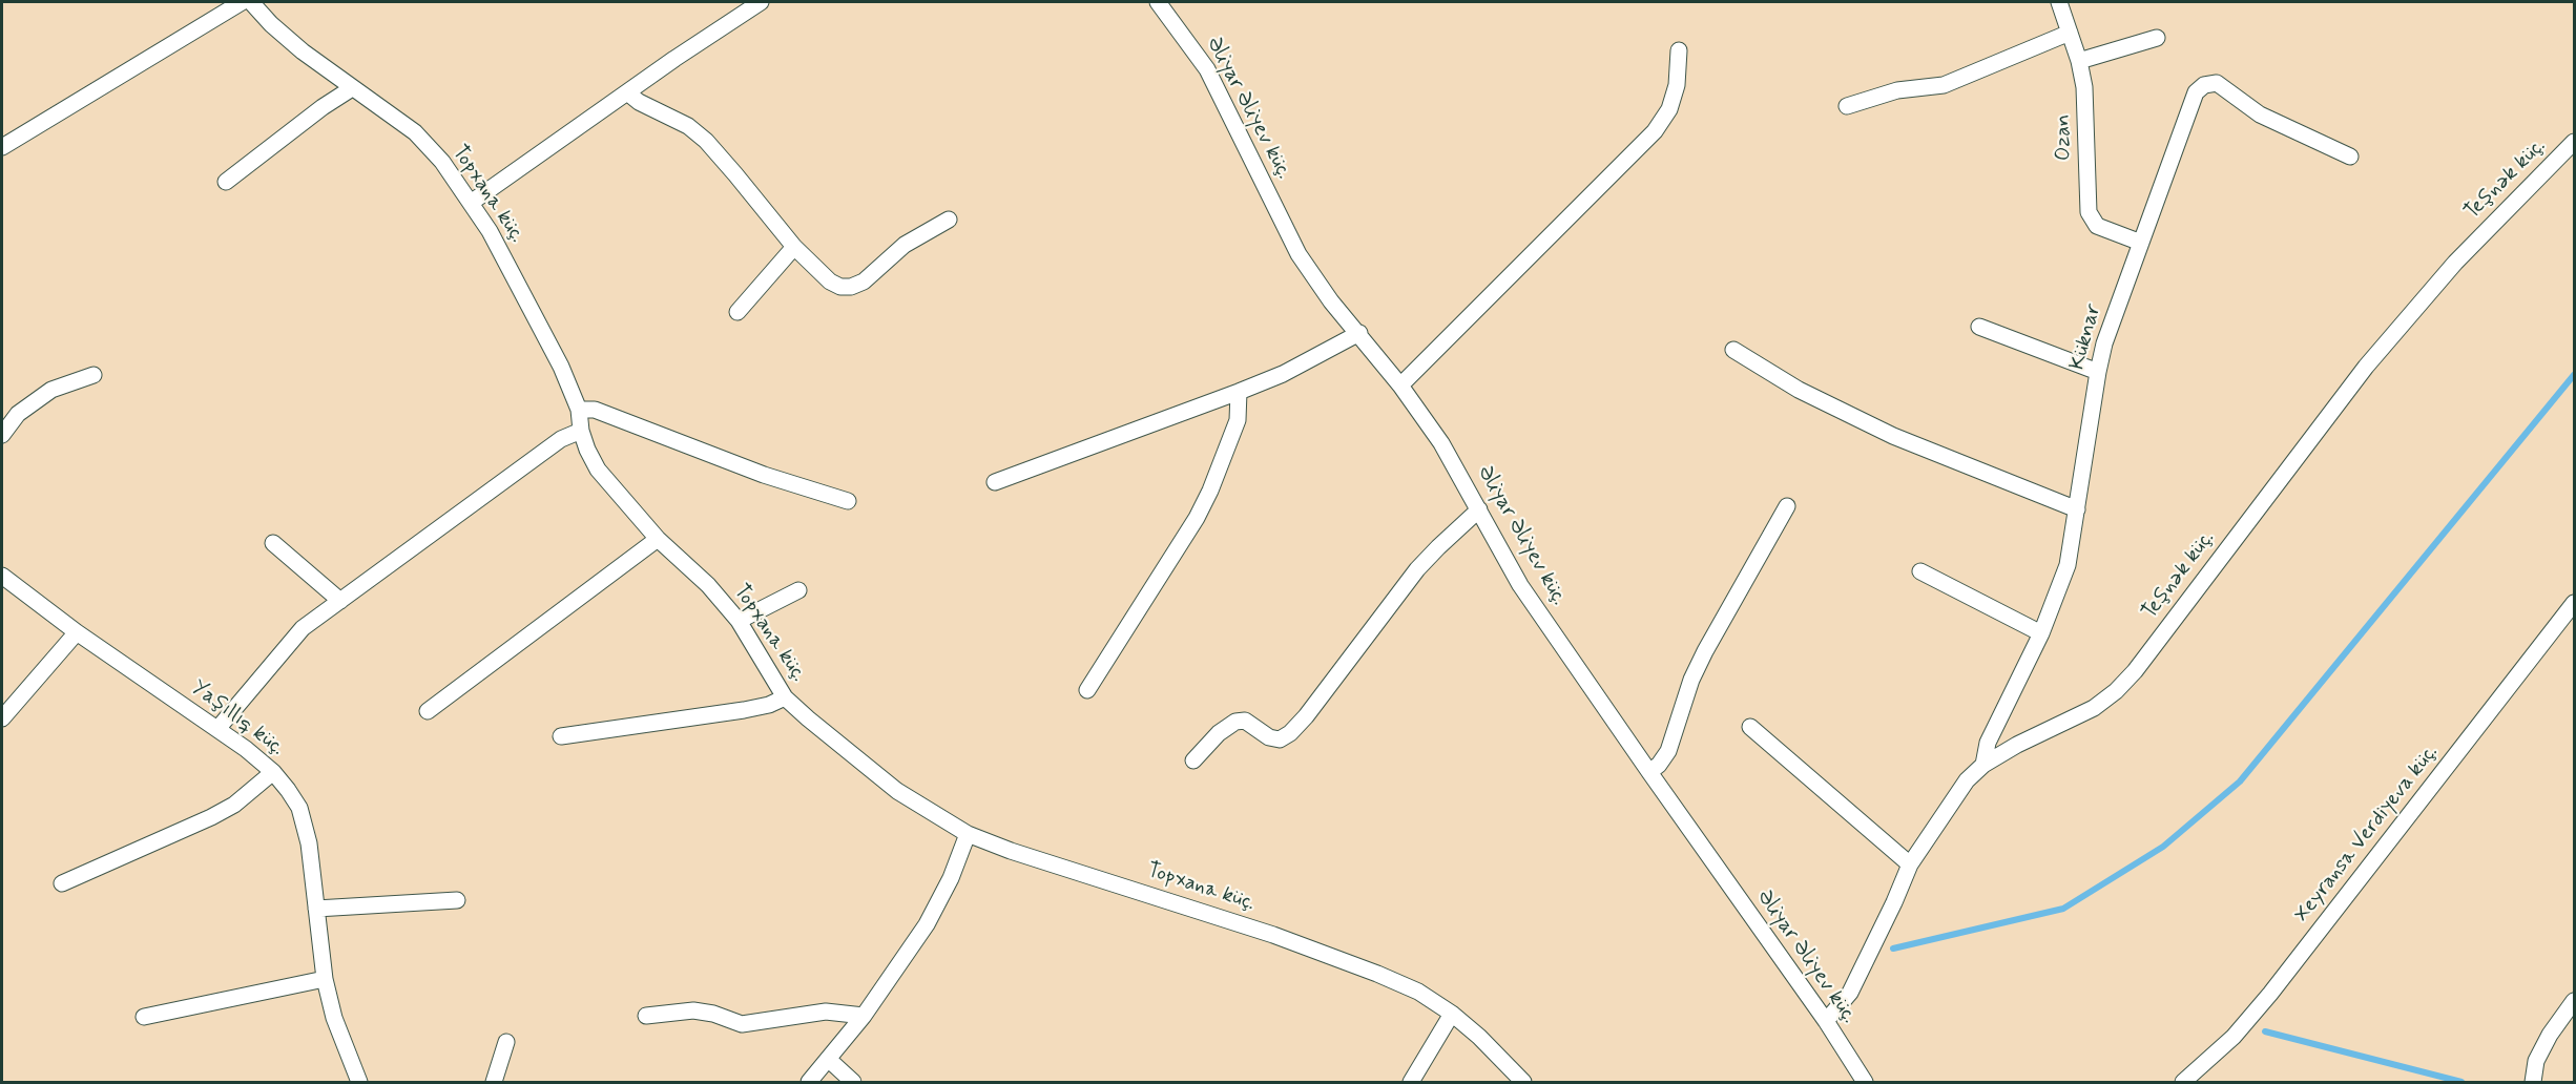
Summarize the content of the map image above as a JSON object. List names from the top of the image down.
{
  "streets": {
    "street": [
      "Əliyar Əliyev küç.",
      "Ozan",
      "Teşnək küç.",
      "Topxana küç.",
      "Küknar",
      "Yaşıllıq küç.",
      "Xeyransa Verdiyeva küç."
    ]
  },
  "crossings": [
    ["Əliyar Əliyev küç.", "Teşnək küç."],
    ["Ozan", "Küknar"],
    ["Teşnək küç.", "Küknar"]
  ]
}
